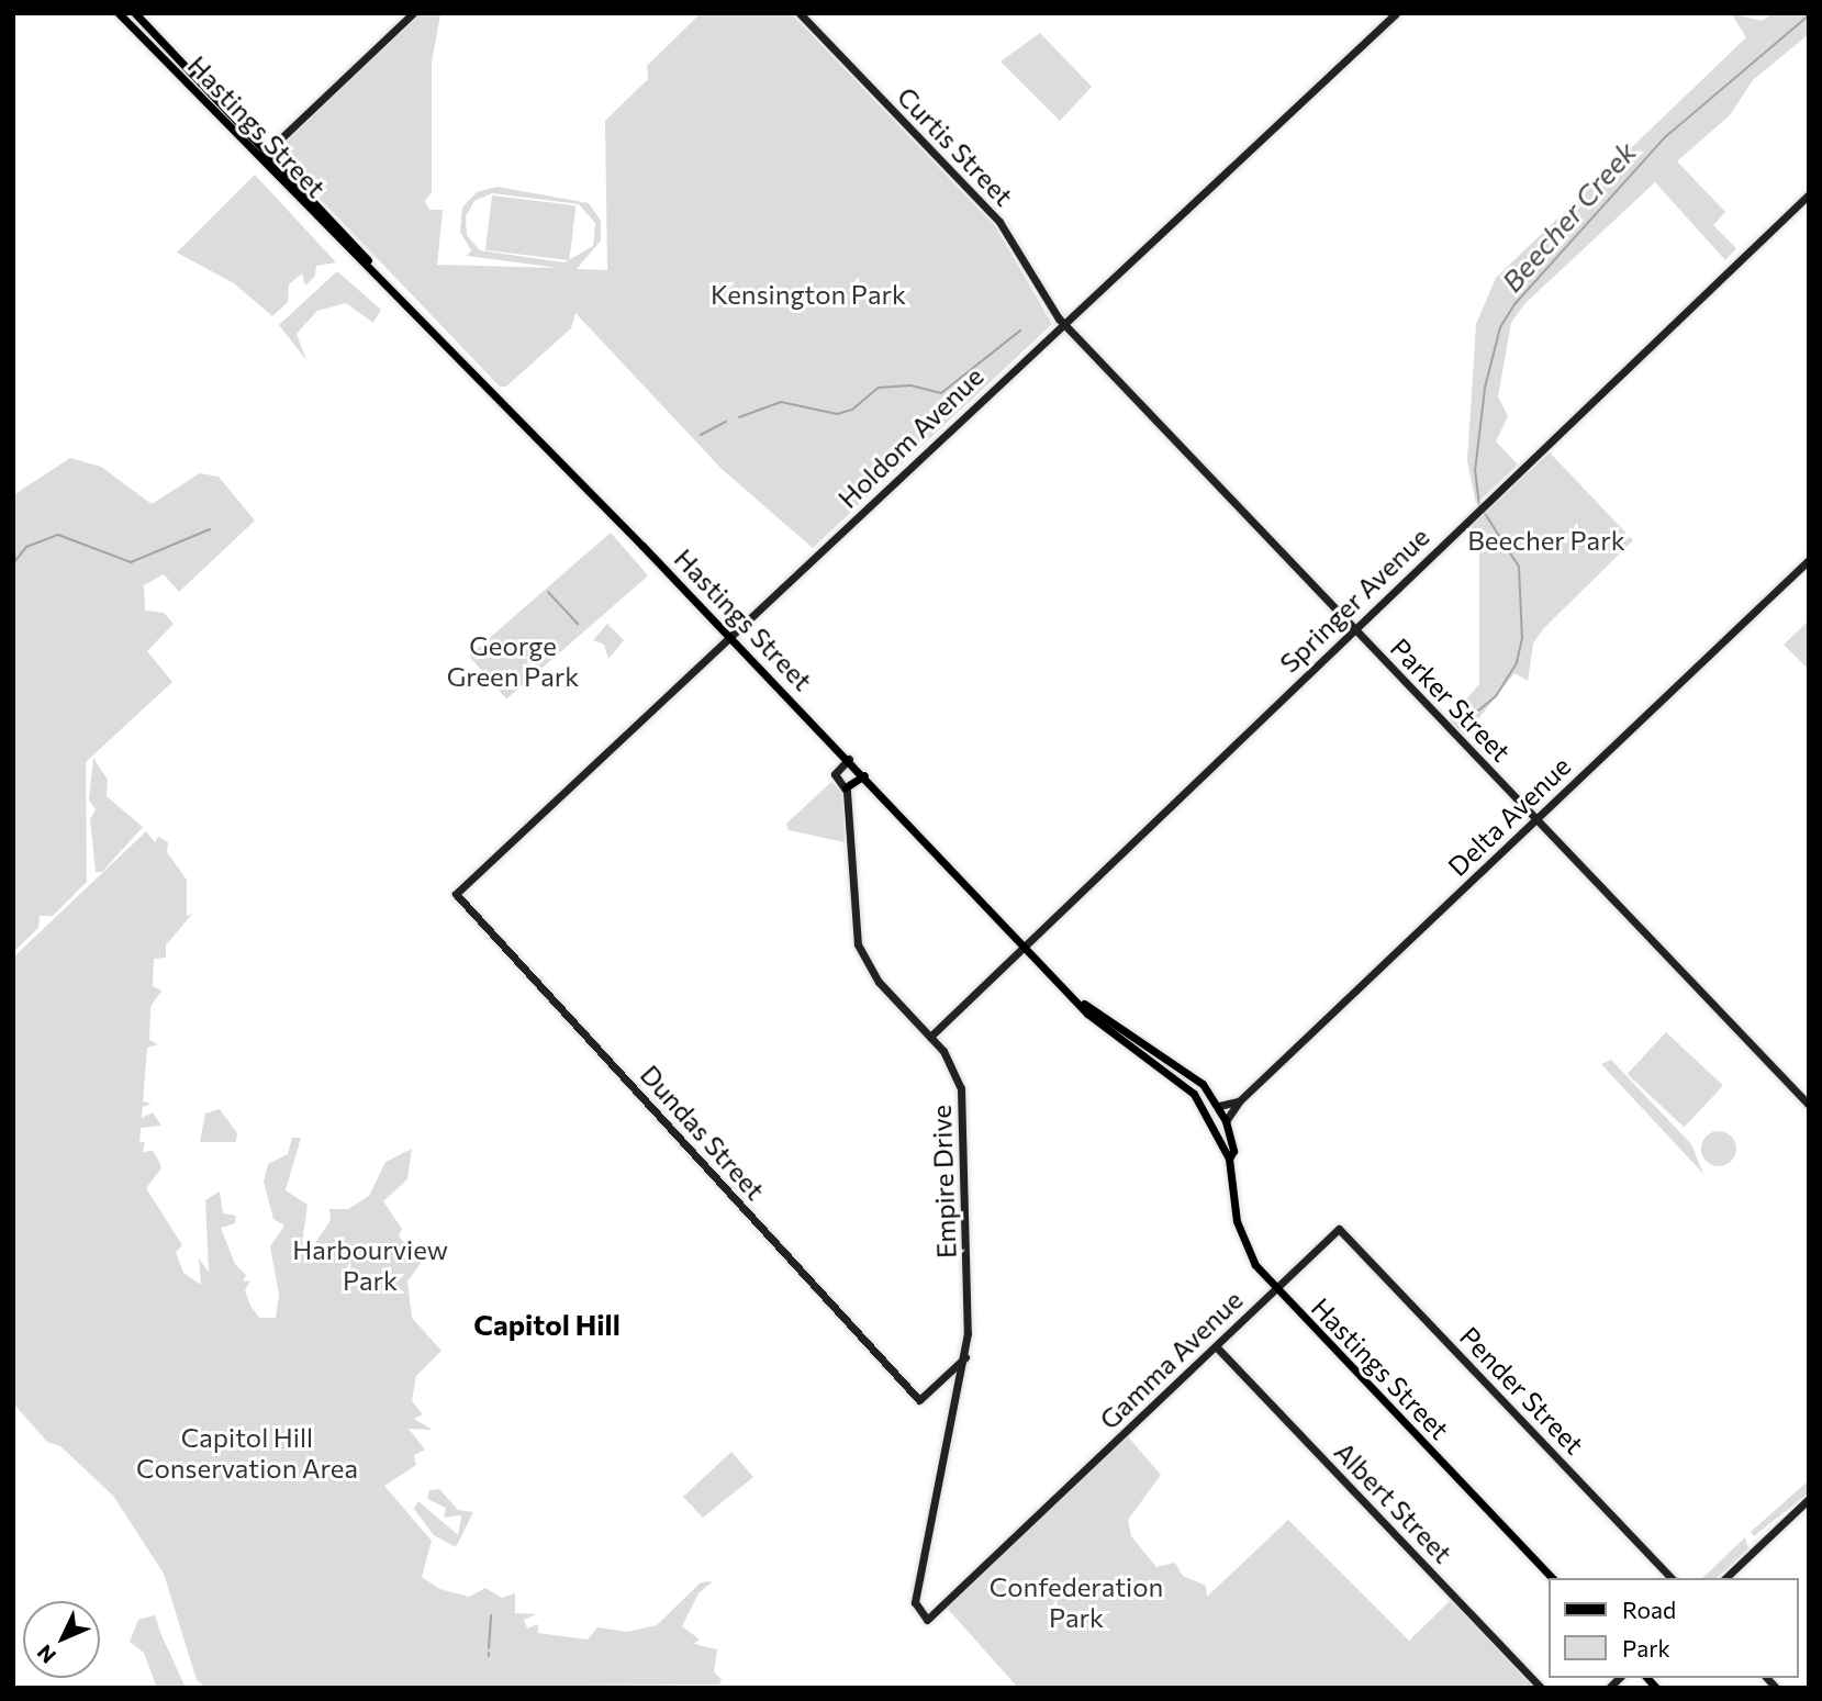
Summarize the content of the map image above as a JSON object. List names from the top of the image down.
{
  "streets": {
    "main road": ["Hastings Street"],
    "street": [
      "Curtis Street",
      "Holdom Avenue",
      "Springer Avenue",
      "Parker Street",
      "Delta Avenue",
      "Dundas Street",
      "Empire Drive",
      "Gamma Avenue",
      "Pender Street",
      "Albert Street"
    ]
  },
  "crossings": [
    ["Hastings Street", "Holdom Avenue"],
    ["Hastings Street", "Springer Avenue"],
    ["Hastings Street", "Delta Avenue"],
    ["Hastings Street", "Gamma Avenue"],
    ["Curtis Street", "Holdom Avenue"],
    ["Curtis Street", "Parker Street"],
    ["Holdom Avenue", "Parker Street"],
    ["Holdom Avenue", "Dundas Street"],
    ["Springer Avenue", "Parker Street"],
    ["Springer Avenue", "Empire Drive"],
    ["Parker Street", "Delta Avenue"],
    ["Dundas Street", "Empire Drive"],
    ["Empire Drive", "Gamma Avenue"],
    ["Gamma Avenue", "Pender Street"],
    ["Gamma Avenue", "Albert Street"]
  ],
  "districts": ["Capitol Hill"],
  "water": ["Beecher Creek"],
  "parks": [
    "Kensington Park",
    "Beecher Park",
    "George Green Park",
    "Harbourview Park",
    "Capitol Hill Conservation Area",
    "Confederation Park"
  ],
  "legend": ["Road", "Park"],
  "north": "bottom left"
}
